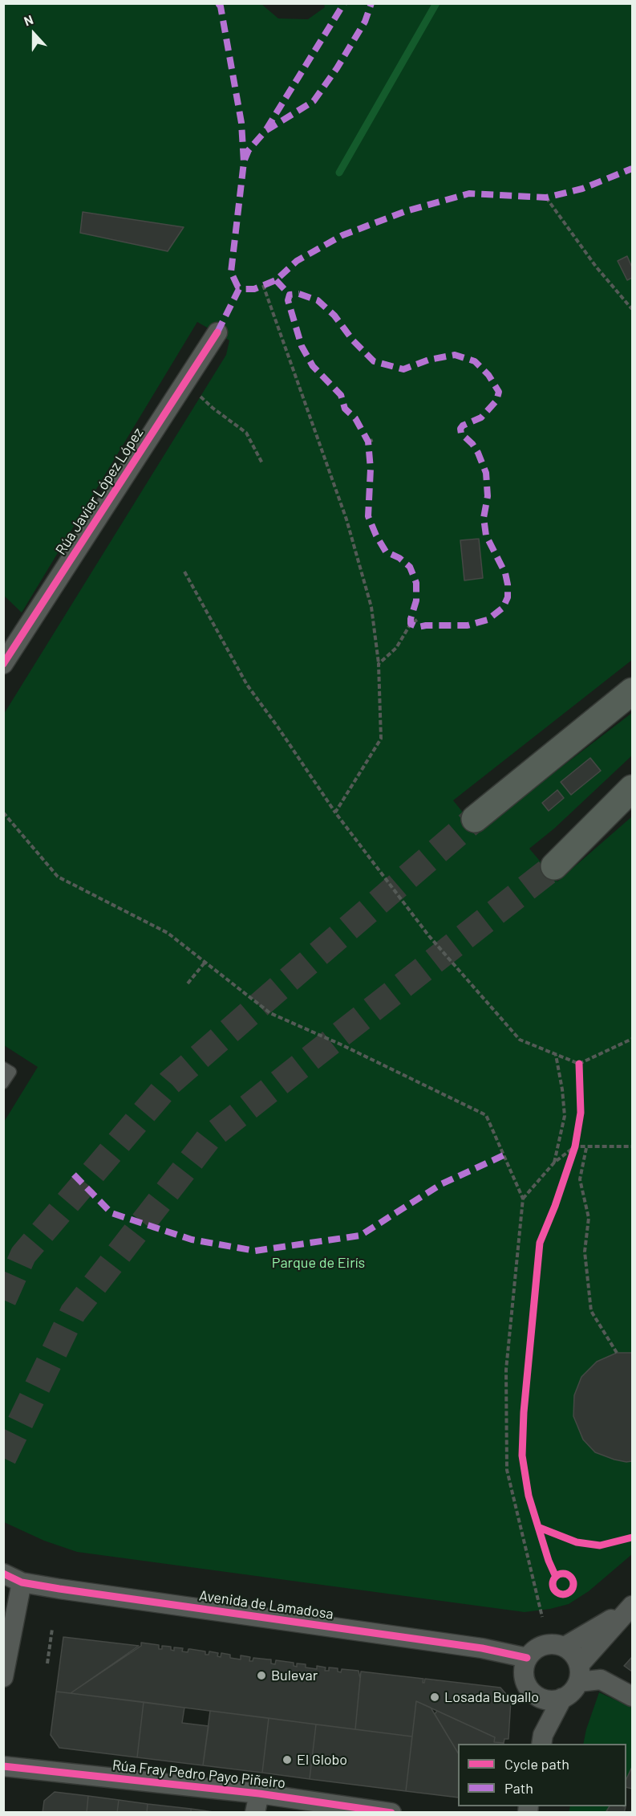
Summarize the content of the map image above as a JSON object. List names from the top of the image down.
{
  "streets": {
    "street": ["Rúa Javier López López", "Avenida de Lamadosa", "Rúa Fray Pedro Payo Piñeiro"]
  },
  "parks": ["Parque de Eirís"],
  "places": ["Bulevar", "Losada Bugallo", "El Globo"],
  "legend": ["Cycle path", "Path"],
  "north": "top"
}
